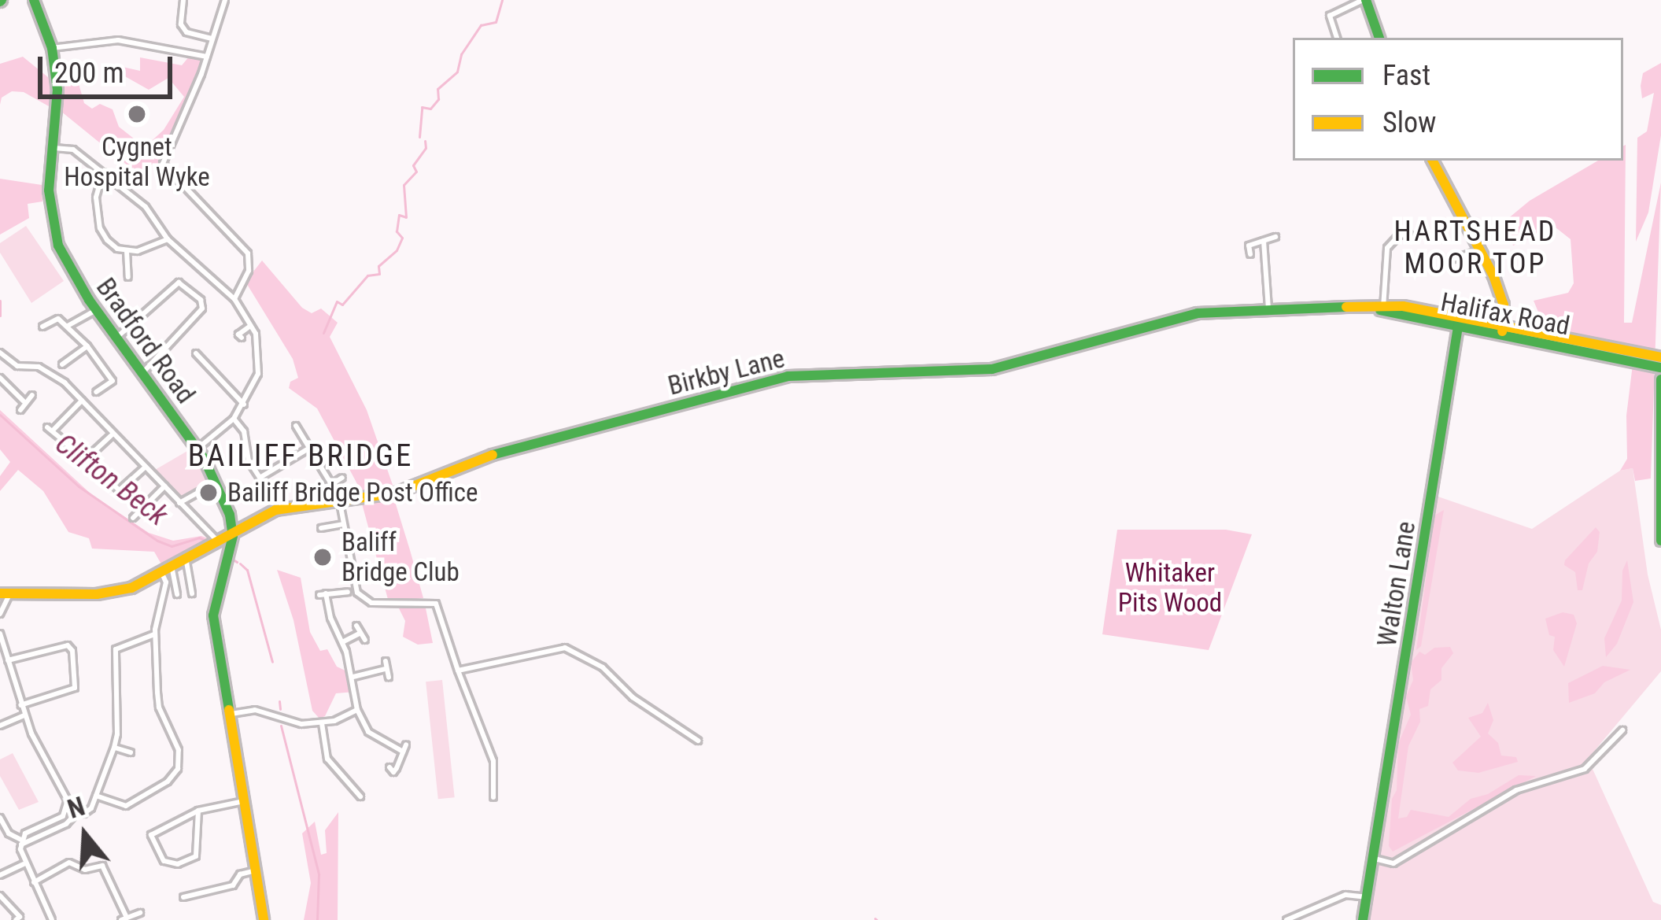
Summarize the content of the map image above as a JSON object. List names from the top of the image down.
{
  "streets": {
    "main road": [
      "Halifax Road",
      "Bradford Road",
      "Birkby Lane",
      "Walton Lane"
    ]
  },
  "crossings": [
    ["Halifax Road", "Birkby Lane"],
    ["Halifax Road", "Walton Lane"],
    ["Bradford Road", "Birkby Lane"]
  ],
  "districts": ["HARTSHEAD MOOR TOP", "BAILIFF BRIDGE"],
  "water": ["Clifton Beck"],
  "parks": ["Whitaker Pits Wood"],
  "places": ["Cygnet Hospital Wyke", "Bailiff Bridge Post Office", "Baliff Bridge Club"],
  "legend": ["Fast", "Slow"],
  "scale_bar": "200 m",
  "north": "top"
}
